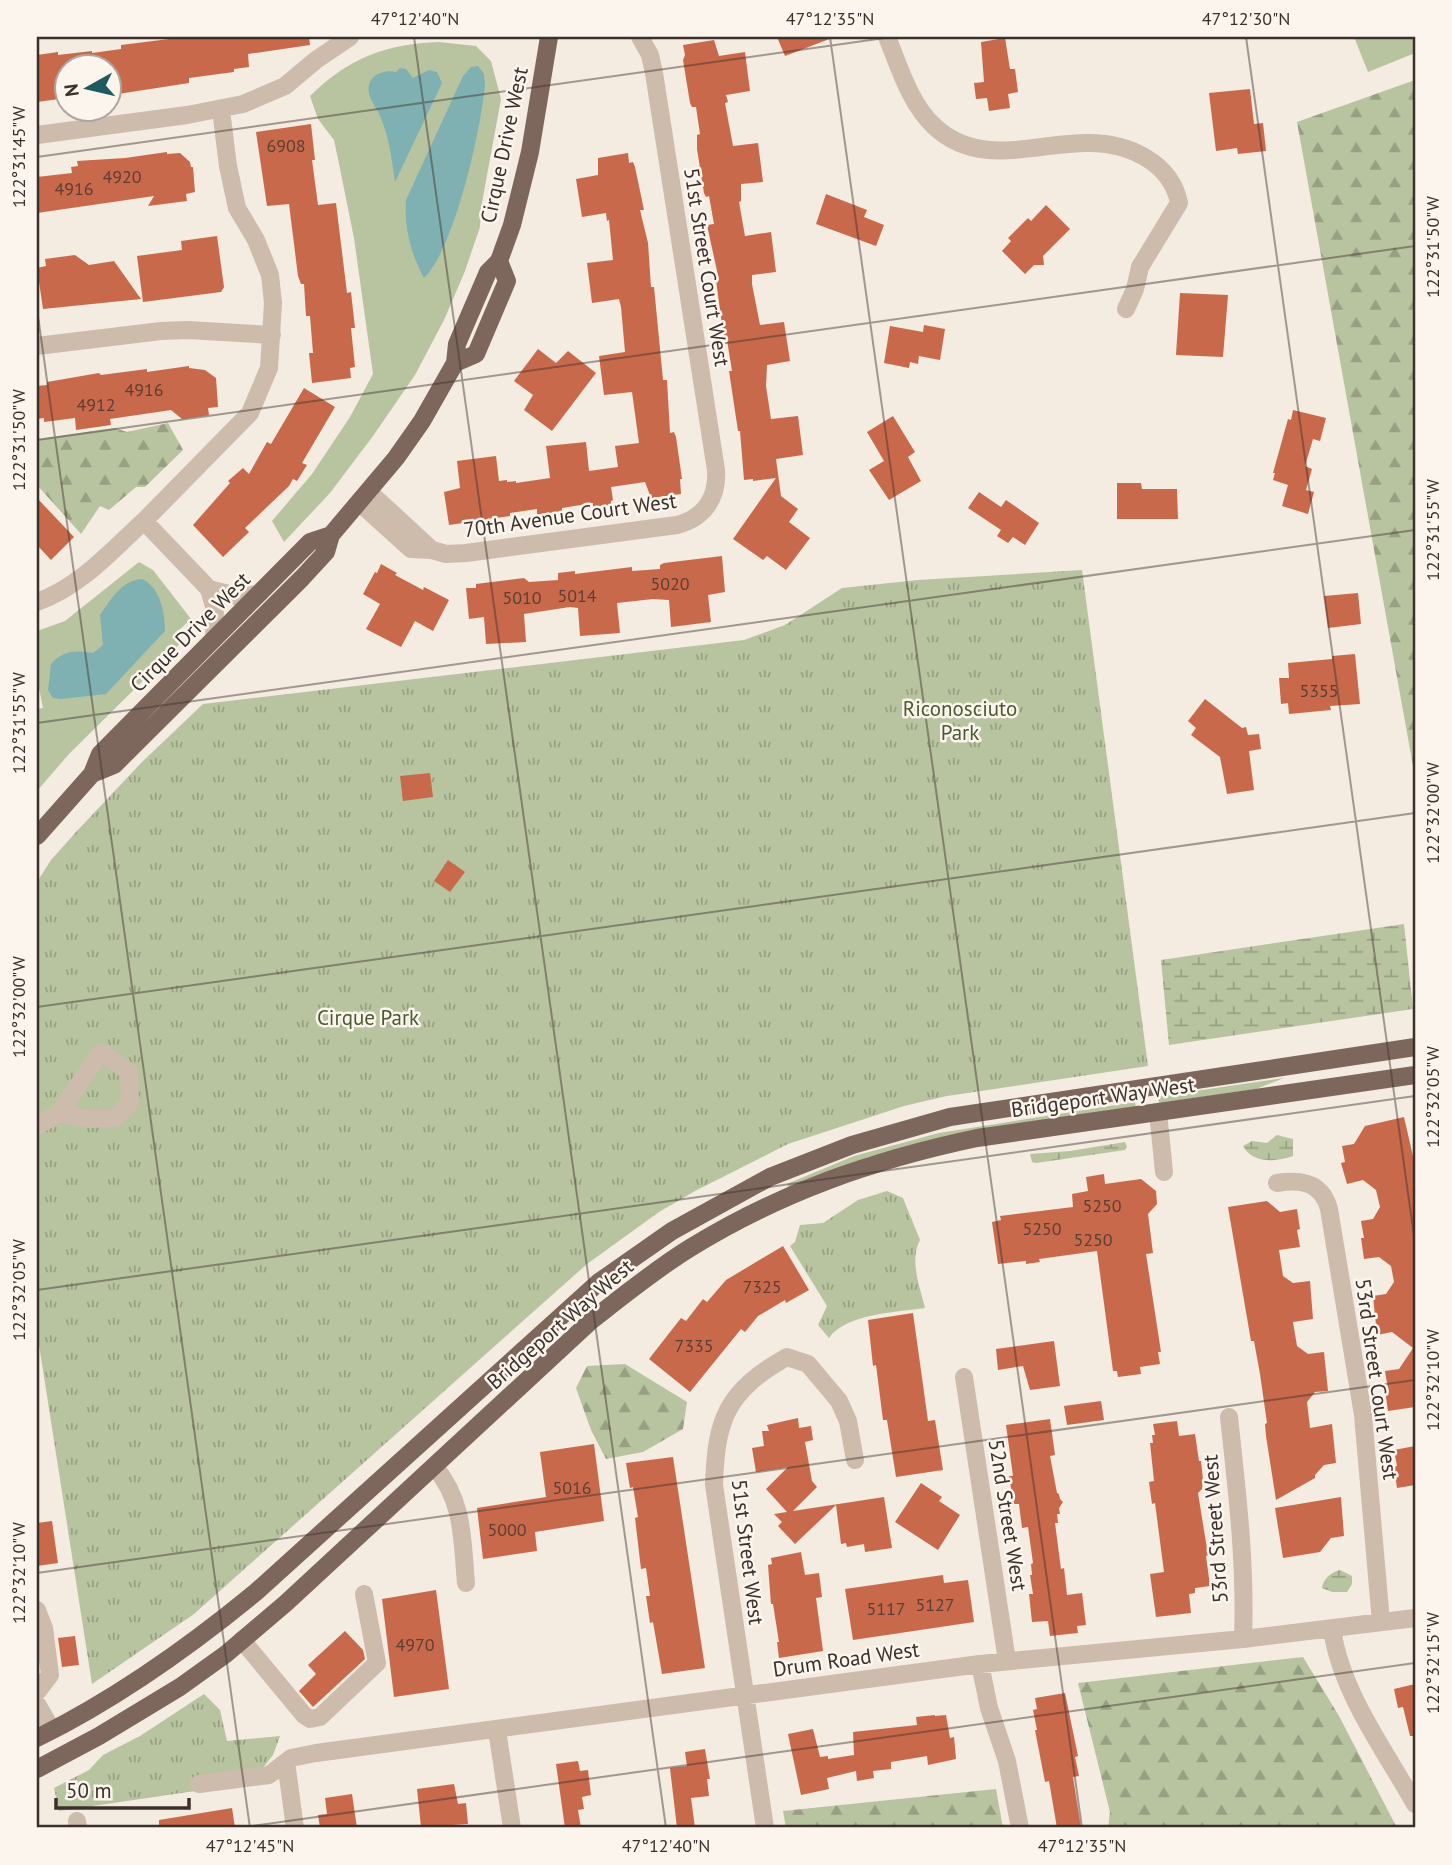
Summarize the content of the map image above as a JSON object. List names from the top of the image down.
{
  "streets": {
    "main road": ["Cirque Drive West", "Bridgeport Way West"],
    "street": [
      "51st Street Court West",
      "70th Avenue Court West",
      "53rd Street Court West",
      "52nd Street West",
      "53rd Street West",
      "51st Street West",
      "Drum Road West"
    ]
  },
  "crossings": [
    ["Cirque Drive West", "70th Avenue Court West"],
    ["51st Street Court West", "70th Avenue Court West"],
    ["53rd Street Court West", "Drum Road West"],
    ["52nd Street West", "Drum Road West"],
    ["53rd Street West", "Drum Road West"],
    ["51st Street West", "Drum Road West"]
  ],
  "parks": ["Riconosciuto Park", "Cirque Park"],
  "house_numbers": [
    "6908",
    "4920",
    "4916",
    "4916",
    "4912",
    "5020",
    "5014",
    "5010",
    "5355",
    "5250",
    "5250",
    "5250",
    "7325",
    "7335",
    "5016",
    "5000",
    "5127",
    "5117",
    "4970"
  ],
  "scale_bar": "50 m",
  "north": "left",
  "coordinates": [
    "47°12'40\"N",
    "47°12'35\"N",
    "47°12'30\"N",
    "122°31'45\"W",
    "122°31'50\"W",
    "122°31'55\"W",
    "122°32'00\"W",
    "122°32'05\"W",
    "122°32'10\"W",
    "122°32'15\"W",
    "47°12'45\"N"
  ]
}
